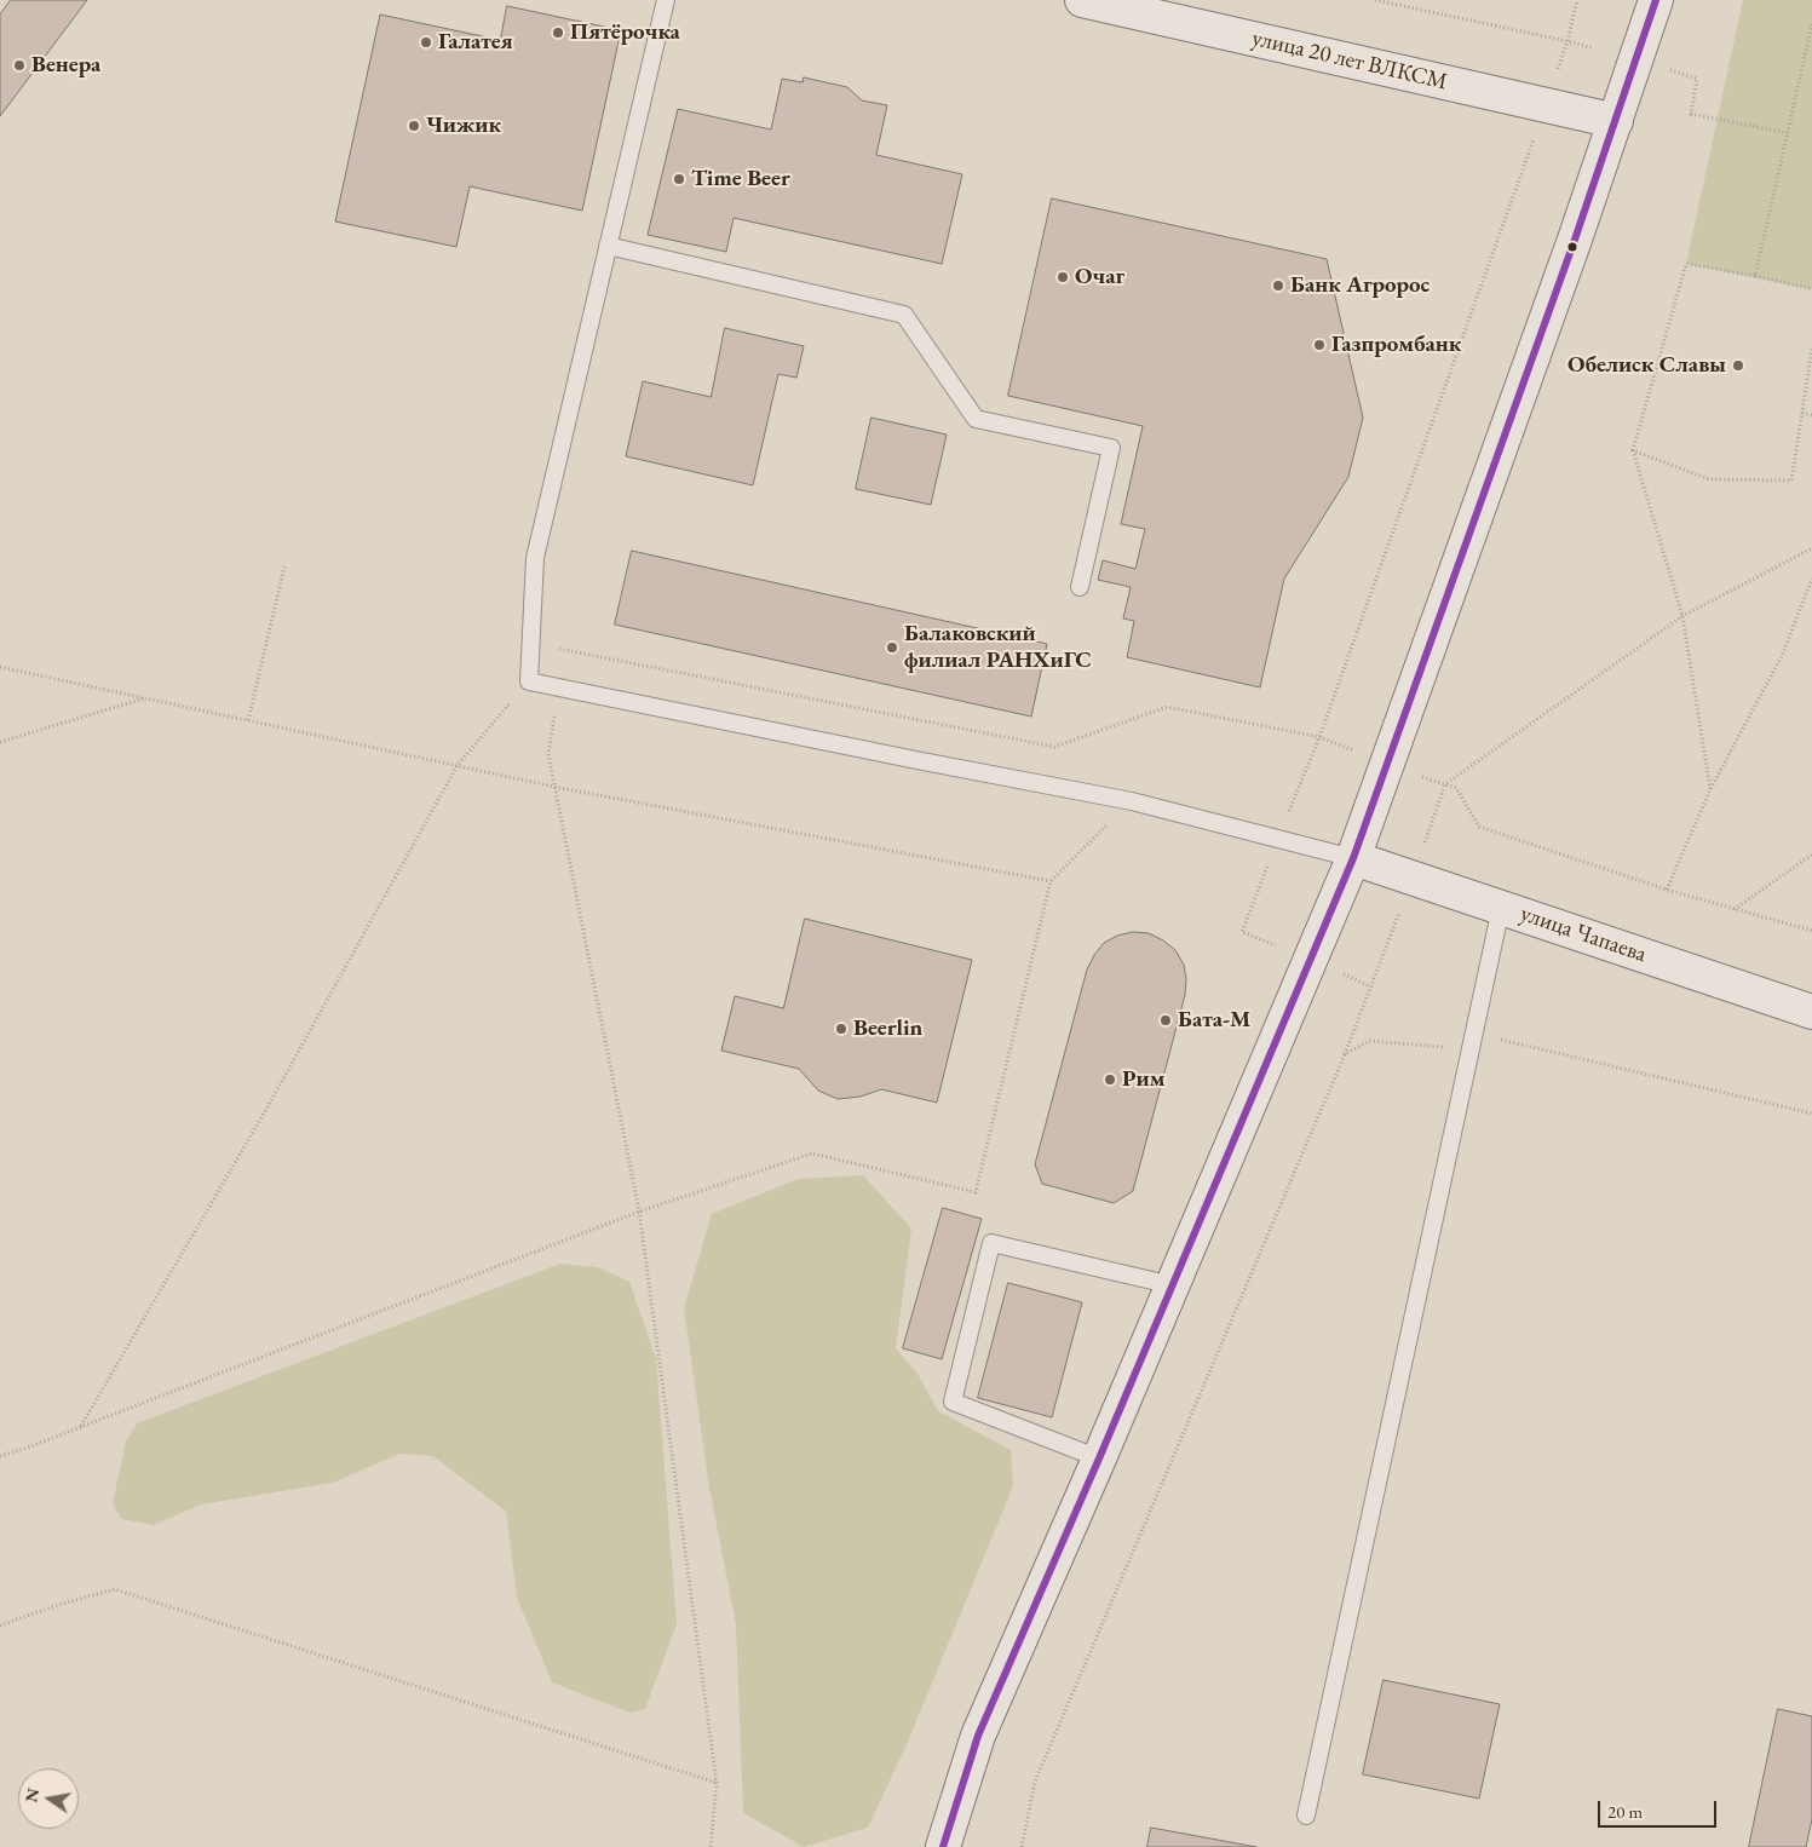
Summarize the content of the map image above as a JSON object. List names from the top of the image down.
{
  "streets": {
    "main road": ["улица 20 лет ВЛКСМ", "улица Чапаева"]
  },
  "places": [
    "Пятёрочка",
    "Галатея",
    "Венера",
    "Чижик",
    "Time Beer",
    "Очаг",
    "Банк Агророс",
    "Газпромбанк",
    "Обелиск Славы",
    "Балаковский филиал РАНХиГС",
    "Бата-М",
    "Beerlin",
    "Рим"
  ],
  "scale_bar": "20 m",
  "north": "left"
}
